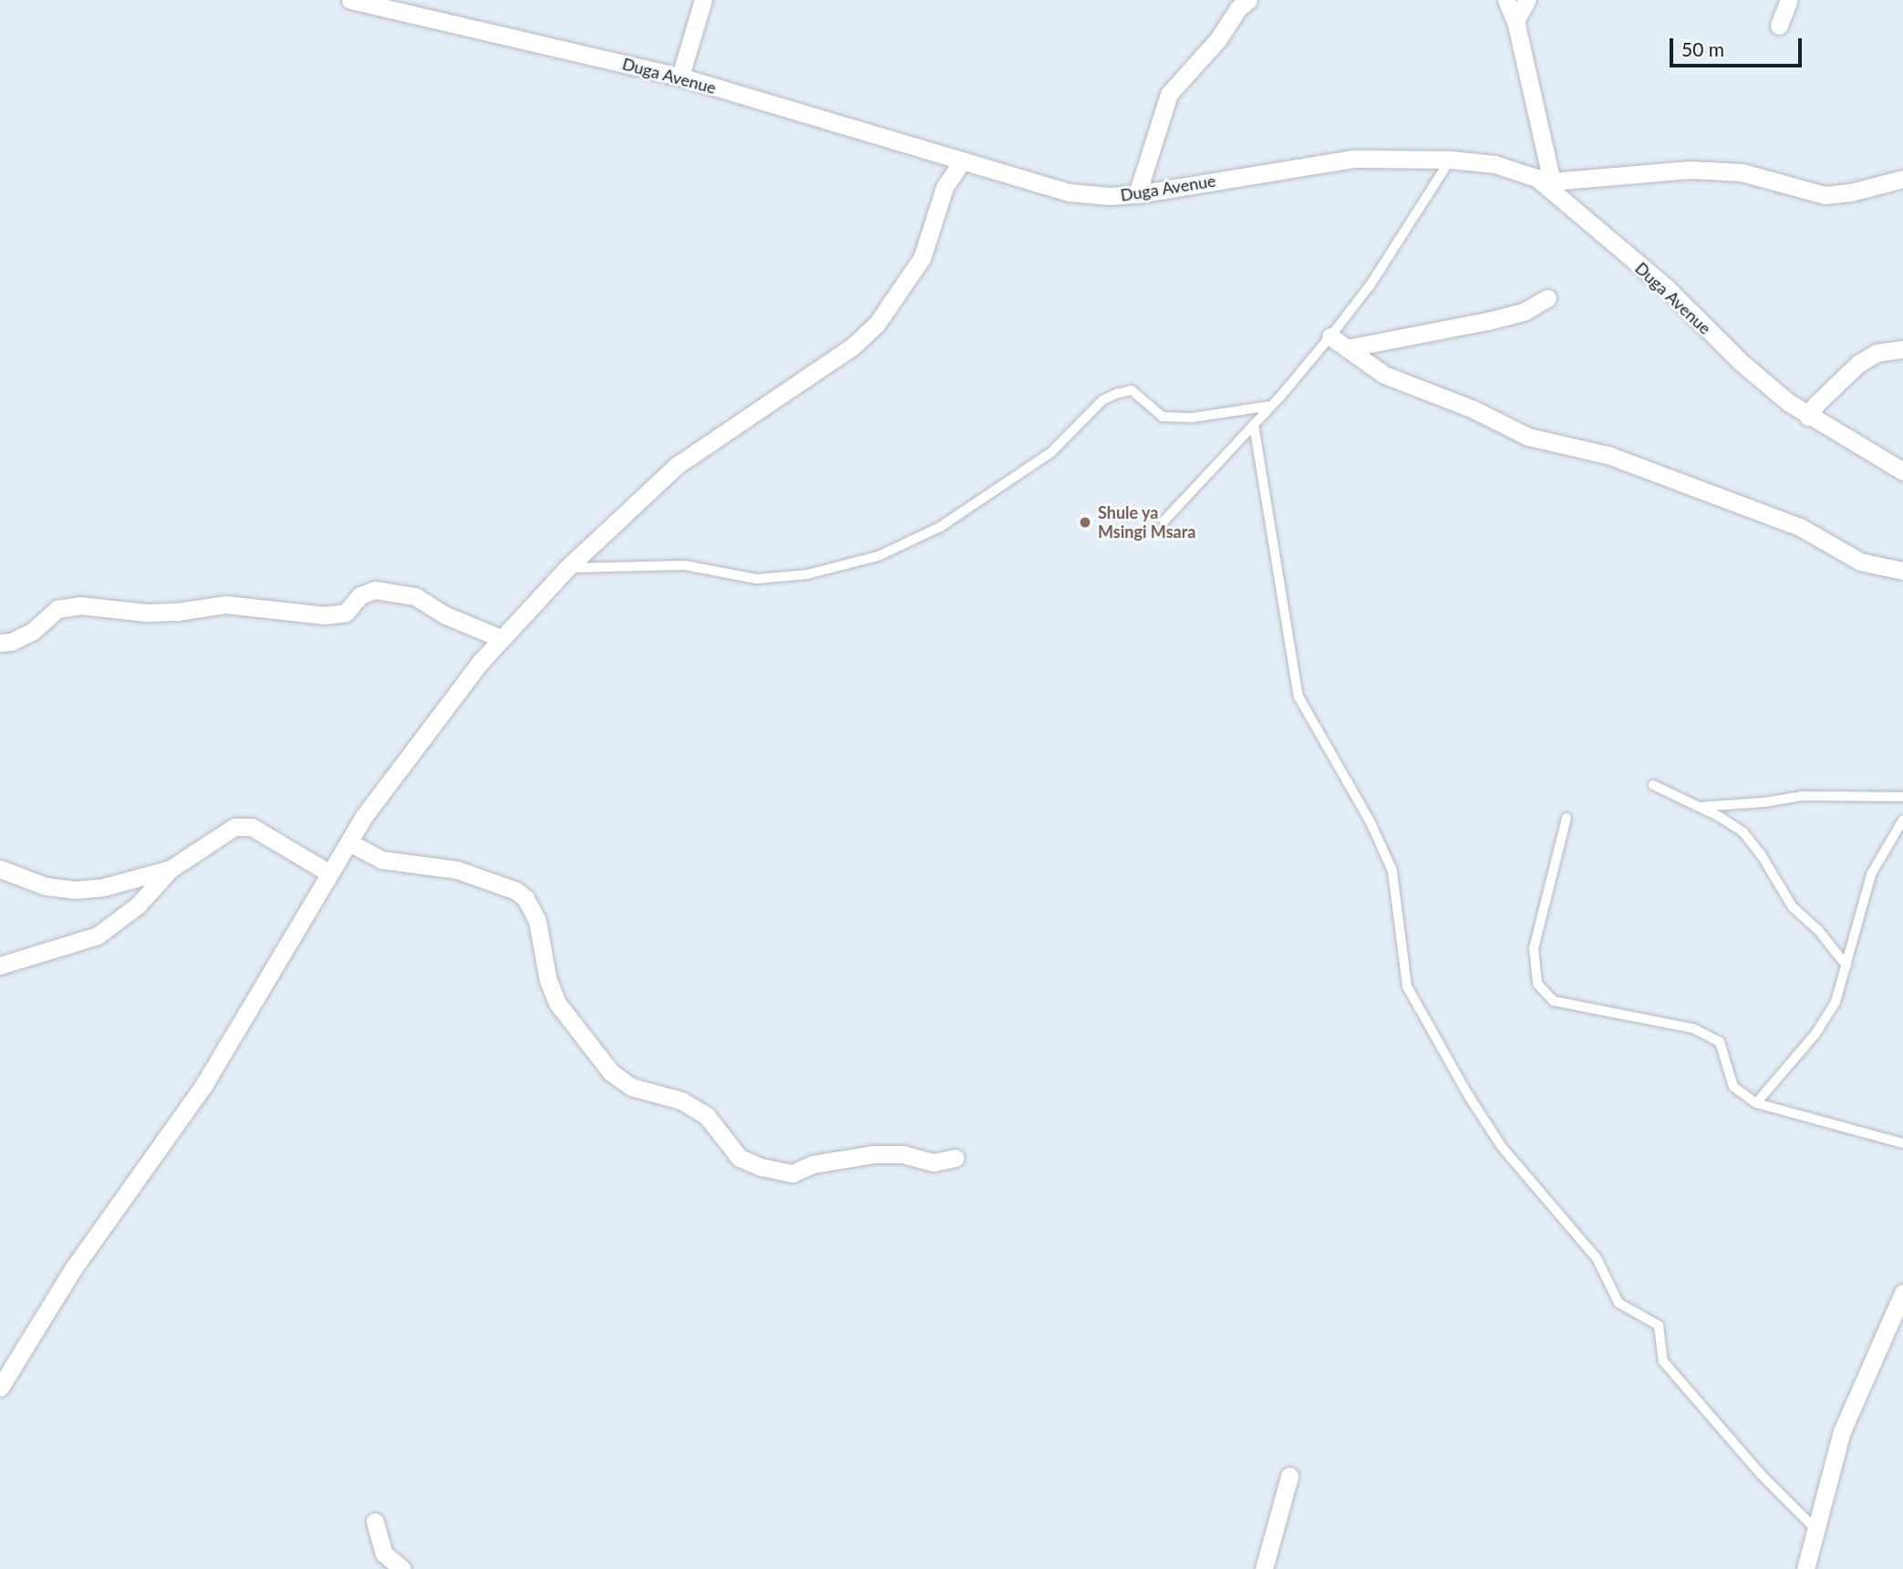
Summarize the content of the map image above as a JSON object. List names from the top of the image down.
{
  "streets": {
    "street": ["Duga Avenue"]
  },
  "places": ["Shule ya Msingi Msara"],
  "scale_bar": "50 m"
}
